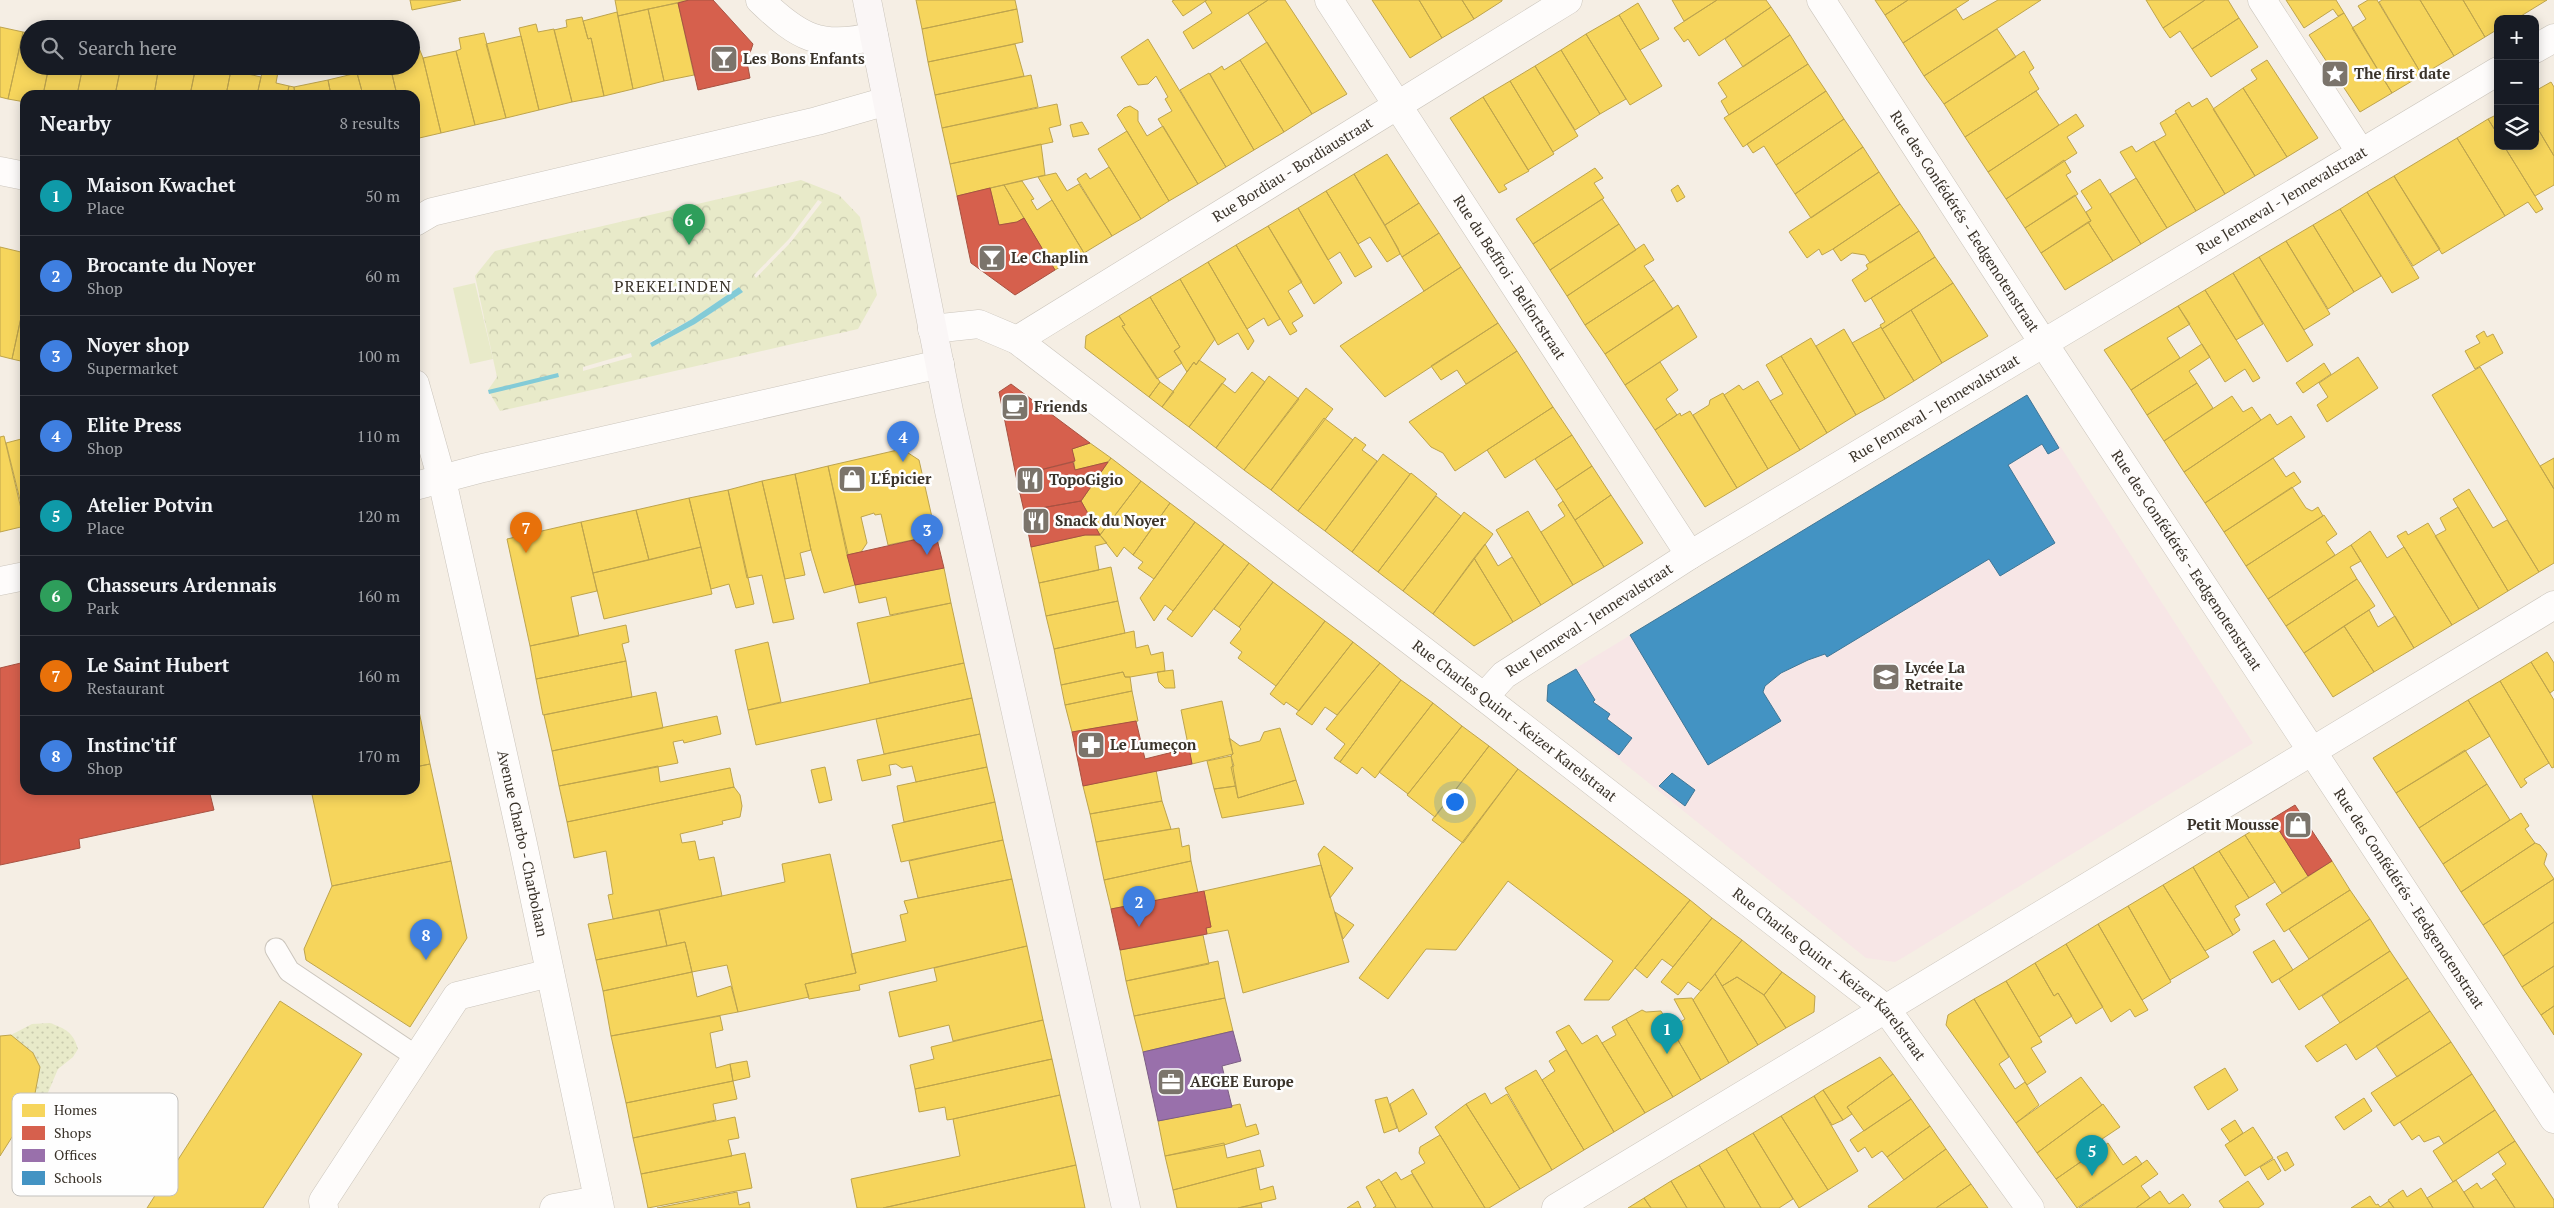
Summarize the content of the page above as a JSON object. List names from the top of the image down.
{
  "streets": {
    "street": [
      "Rue Bordiau - Bordiaustraat",
      "Rue Jenneval - Jennevalstraat",
      "Rue des Confédérés - Eedgenotenstraat",
      "Rue du Beffroi - Belfortstraat",
      "Rue Charles Quint - Keizer Karelstraat",
      "Avenue Charbo - Charbolaan"
    ]
  },
  "crossings": [
    ["Rue Bordiau - Bordiaustraat", "Rue du Beffroi - Belfortstraat"],
    ["Rue Bordiau - Bordiaustraat", "Rue Charles Quint - Keizer Karelstraat"],
    ["Rue Jenneval - Jennevalstraat", "Rue des Confédérés - Eedgenotenstraat"],
    ["Rue Jenneval - Jennevalstraat", "Rue du Beffroi - Belfortstraat"],
    ["Rue Jenneval - Jennevalstraat", "Rue Charles Quint - Keizer Karelstraat"]
  ],
  "districts": ["PREKELINDEN"],
  "places": {
    "bar": ["Les Bons Enfants", "Le Chaplin"],
    "place": ["The first date"],
    "cafe": ["Friends"],
    "shop": ["L'Épicier", "Petit Mousse"],
    "restaurant": ["TopoGigio", "Snack du Noyer"],
    "school or university": ["Lycée La Retraite"],
    "pharmacy": ["Le Lumeçon"],
    "office": ["AEGEE Europe"]
  },
  "legend": [
    "Homes",
    "Shops",
    "Offices",
    "Schools"
  ],
  "page": {
    "map_buttons": ["+", "−"],
    "search": "Search here",
    "heading": ["Nearby", "8 results"],
    "list": [
      {
        "mark": "1",
        "name": "Maison Kwachet",
        "note": "Place",
        "value": "50 m"
      },
      {
        "mark": "2",
        "name": "Brocante du Noyer",
        "note": "Shop",
        "value": "60 m"
      },
      {
        "mark": "3",
        "name": "Noyer shop",
        "note": "Supermarket",
        "value": "100 m"
      },
      {
        "mark": "4",
        "name": "Elite Press",
        "note": "Shop",
        "value": "110 m"
      },
      {
        "mark": "5",
        "name": "Atelier Potvin",
        "note": "Place",
        "value": "120 m"
      },
      {
        "mark": "6",
        "name": "Chasseurs Ardennais",
        "note": "Park",
        "value": "160 m"
      },
      {
        "mark": "7",
        "name": "Le Saint Hubert",
        "note": "Restaurant",
        "value": "160 m"
      },
      {
        "mark": "8",
        "name": "Instinc'tif",
        "note": "Shop",
        "value": "170 m"
      }
    ],
    "pins": [
      "6",
      "4",
      "7",
      "3",
      "2",
      "8",
      "1",
      "5"
    ]
  }
}
